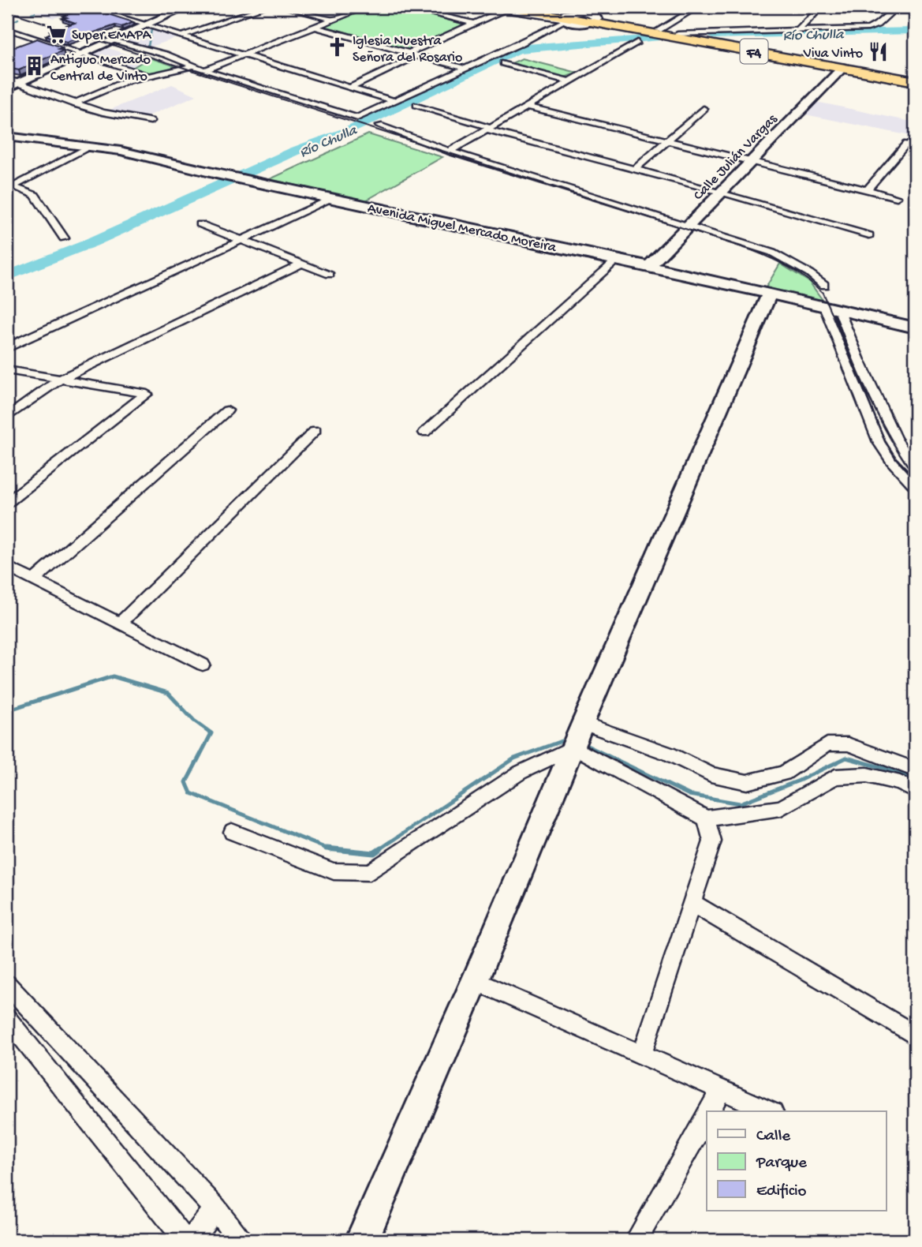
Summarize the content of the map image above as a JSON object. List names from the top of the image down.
{
  "streets": {
    "highway": ["F4"],
    "main road": ["Calle Julián Vargas", "Avenida Miguel Mercado Moreira"]
  },
  "crossings": [
    ["F4", "Calle Julián Vargas"],
    ["Calle Julián Vargas", "Avenida Miguel Mercado Moreira"]
  ],
  "water": ["Río Chulla"],
  "places": {
    "supermarket": ["Super EMAPA"],
    "church": ["Iglesia Nuestra Señora del Rosario"],
    "restaurant": ["Viva Vinto"],
    "building": ["Antiguo Mercado Central de Vinto"]
  },
  "legend": ["Calle", "Parque", "Edificio"]
}
